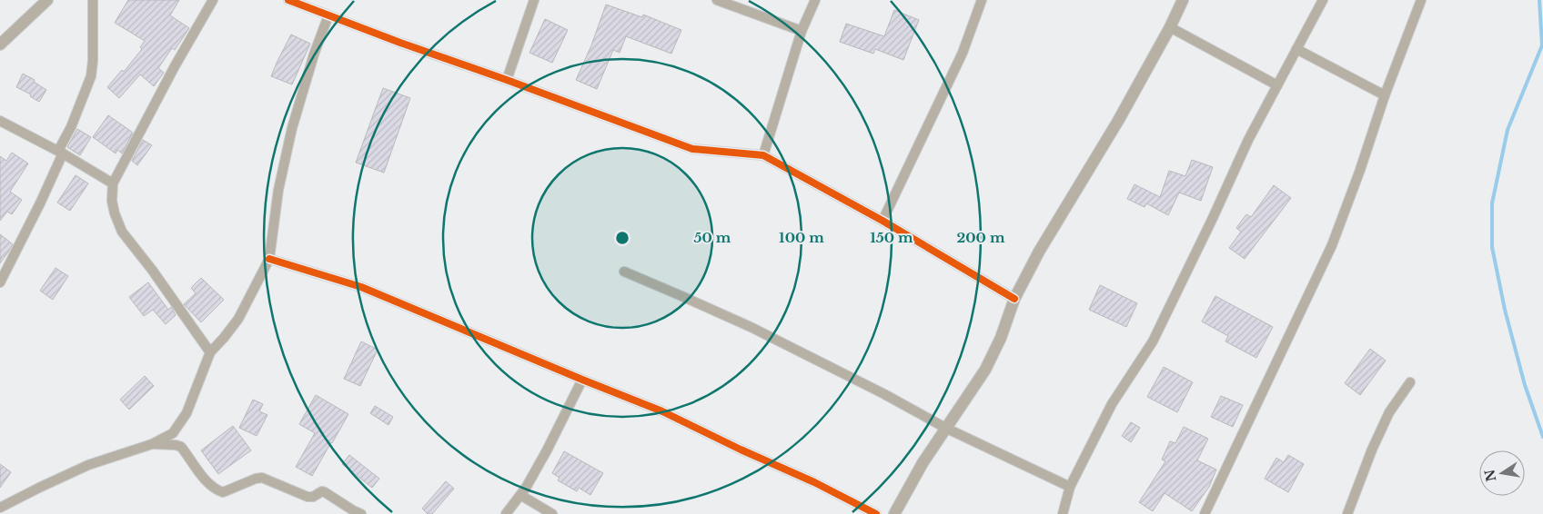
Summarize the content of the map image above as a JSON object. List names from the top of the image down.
{
  "north": "left",
  "rings": [
    "50 m",
    "100 m",
    "150 m",
    "200 m"
  ]
}
